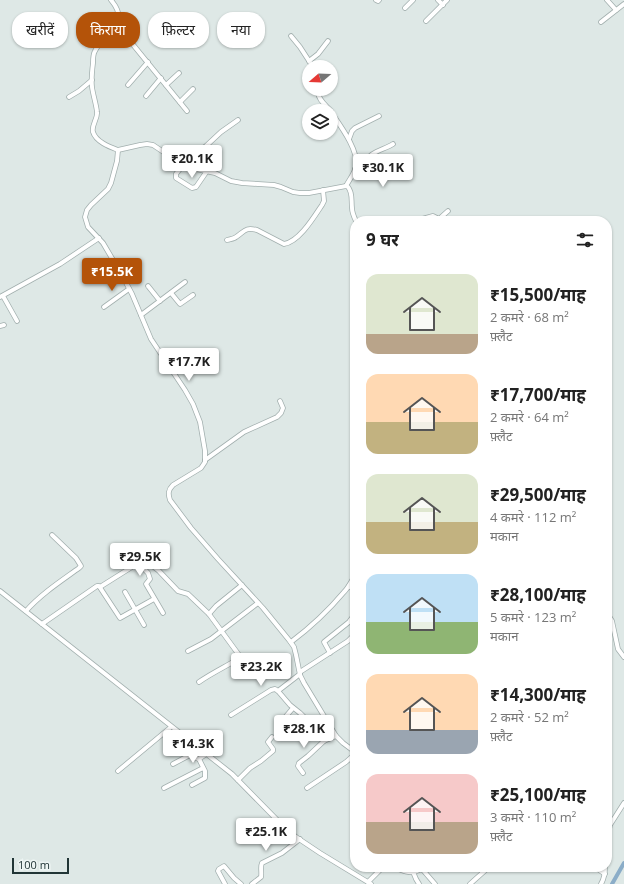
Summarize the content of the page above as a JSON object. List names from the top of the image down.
{
  "scale_bar": "100 m",
  "north": "left",
  "page": {
    "chip": [
      "खरीदें",
      "किराया",
      "फ़िल्टर",
      "नया"
    ],
    "price": [
      "₹20.1K",
      "₹30.1K",
      "₹15.5K",
      "₹17.7K",
      "₹29.5K",
      "₹23.2K",
      "₹28.1K",
      "₹14.3K",
      "₹25.1K"
    ],
    "heading": "9 घर",
    "list": [
      {
        "name": "₹15,500/माह",
        "note": "2 कमरे · 68 m² · फ़्लैट"
      },
      {
        "name": "₹17,700/माह",
        "note": "2 कमरे · 64 m² · फ़्लैट"
      },
      {
        "name": "₹29,500/माह",
        "note": "4 कमरे · 112 m² · मकान"
      },
      {
        "name": "₹28,100/माह",
        "note": "5 कमरे · 123 m² · मकान"
      },
      {
        "name": "₹14,300/माह",
        "note": "2 कमरे · 52 m² · फ़्लैट"
      },
      {
        "name": "₹25,100/माह",
        "note": "3 कमरे · 110 m² · फ़्लैट"
      }
    ],
    "scale": "100 m"
  }
}
